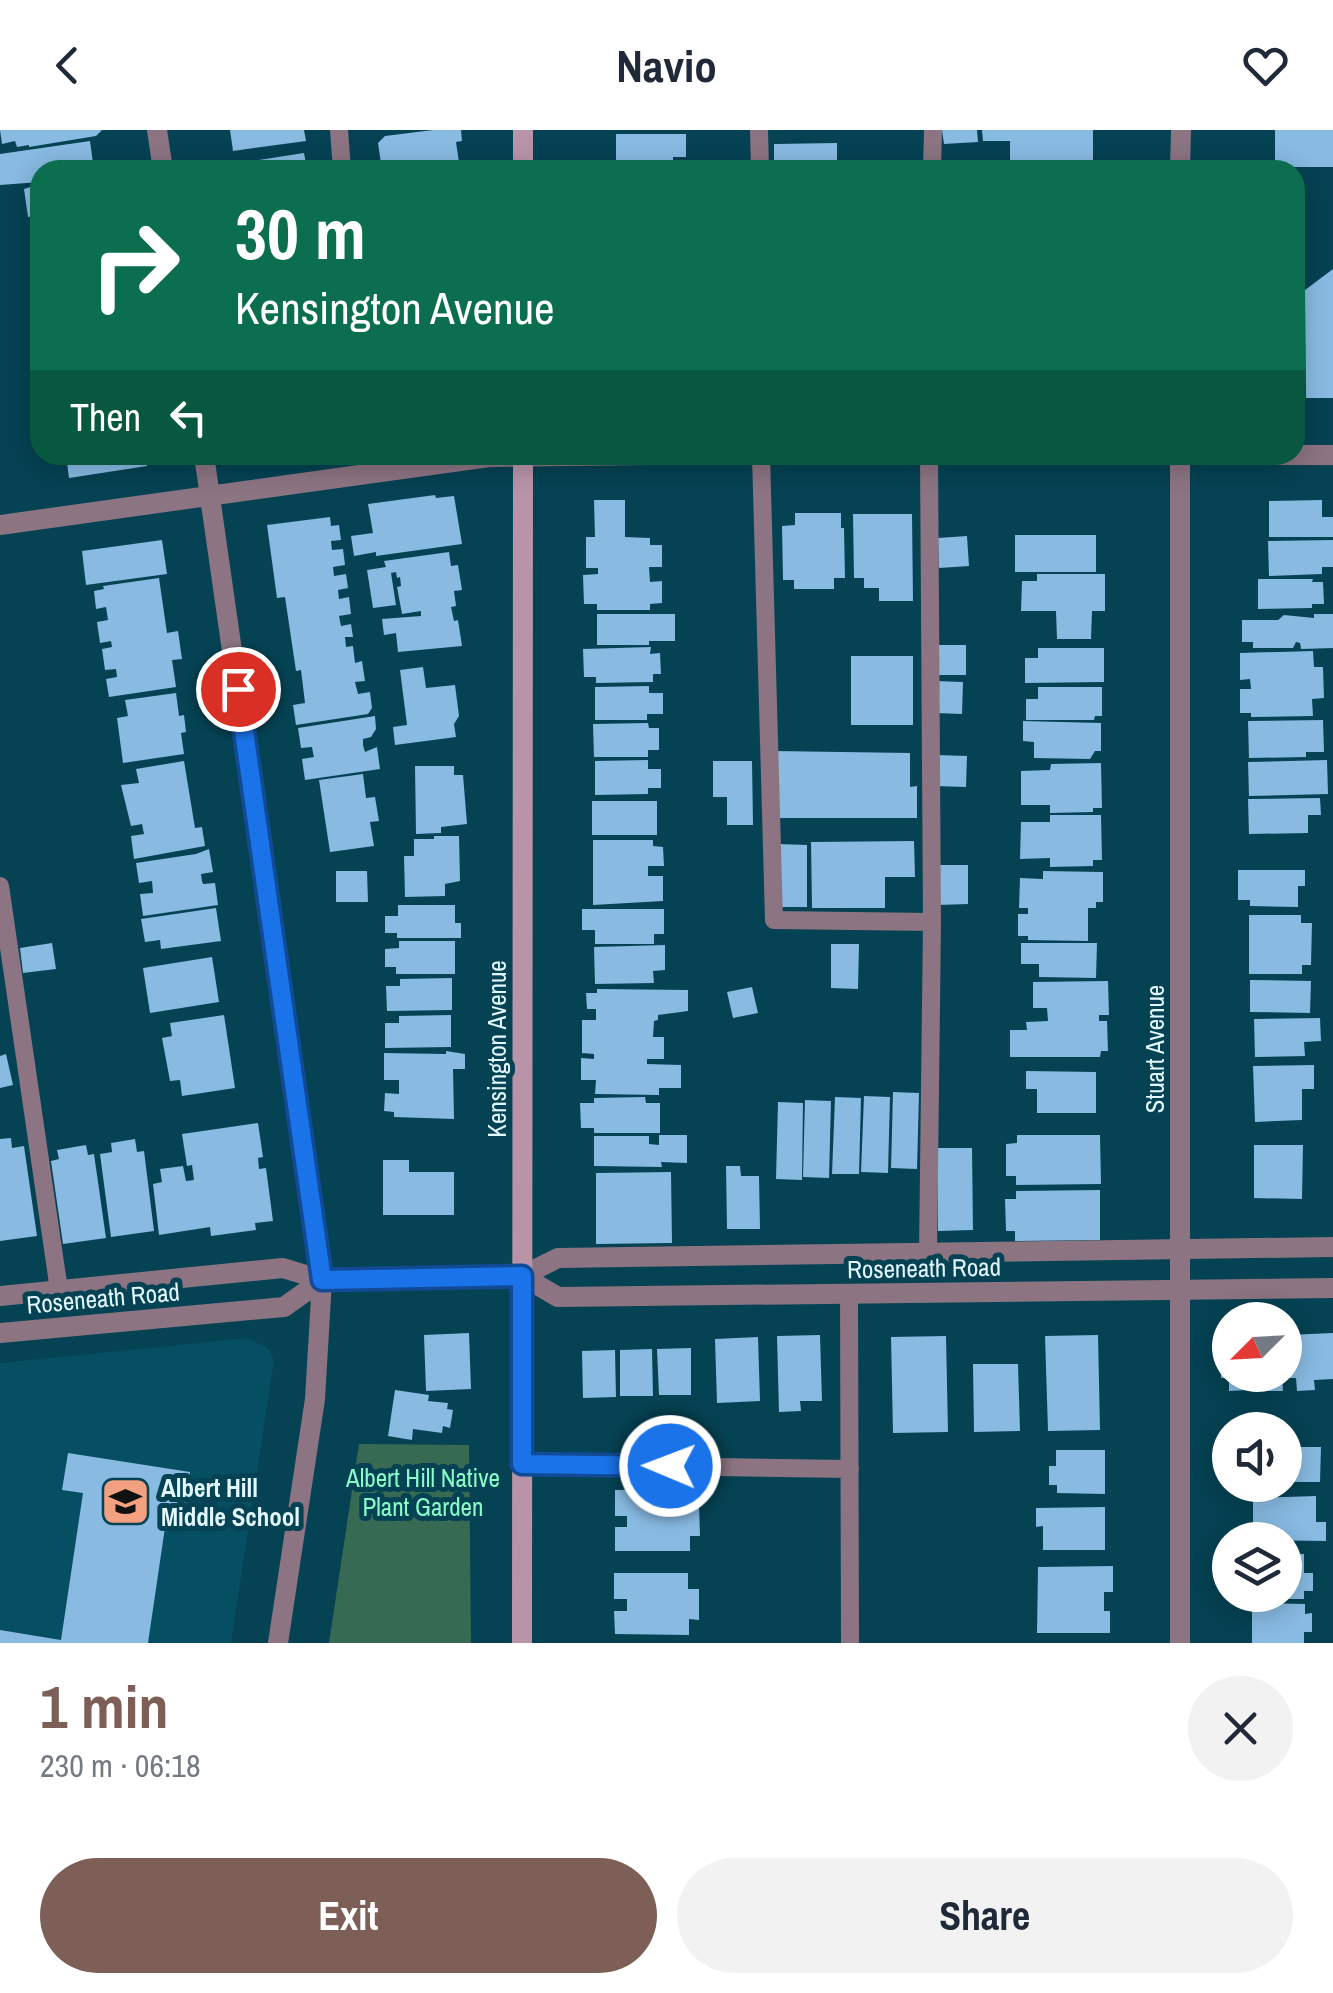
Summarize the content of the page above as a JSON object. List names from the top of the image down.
{
  "streets": {
    "main road": ["Kensington Avenue"],
    "street": ["Stuart Avenue", "Roseneath Road"]
  },
  "crossings": [
    ["Kensington Avenue", "Roseneath Road"],
    ["Stuart Avenue", "Roseneath Road"]
  ],
  "parks": ["Albert Hill Native Plant Garden"],
  "places": {
    "school or university": ["Albert Hill Middle School"]
  },
  "north": "bottom left",
  "page": {
    "header": "Navio",
    "turn": ["30 m", "Kensington Avenue"],
    "then": "Then",
    "heading": ["1 min", "230 m · 06:18"],
    "buttons": ["Exit", "Share"]
  }
}
